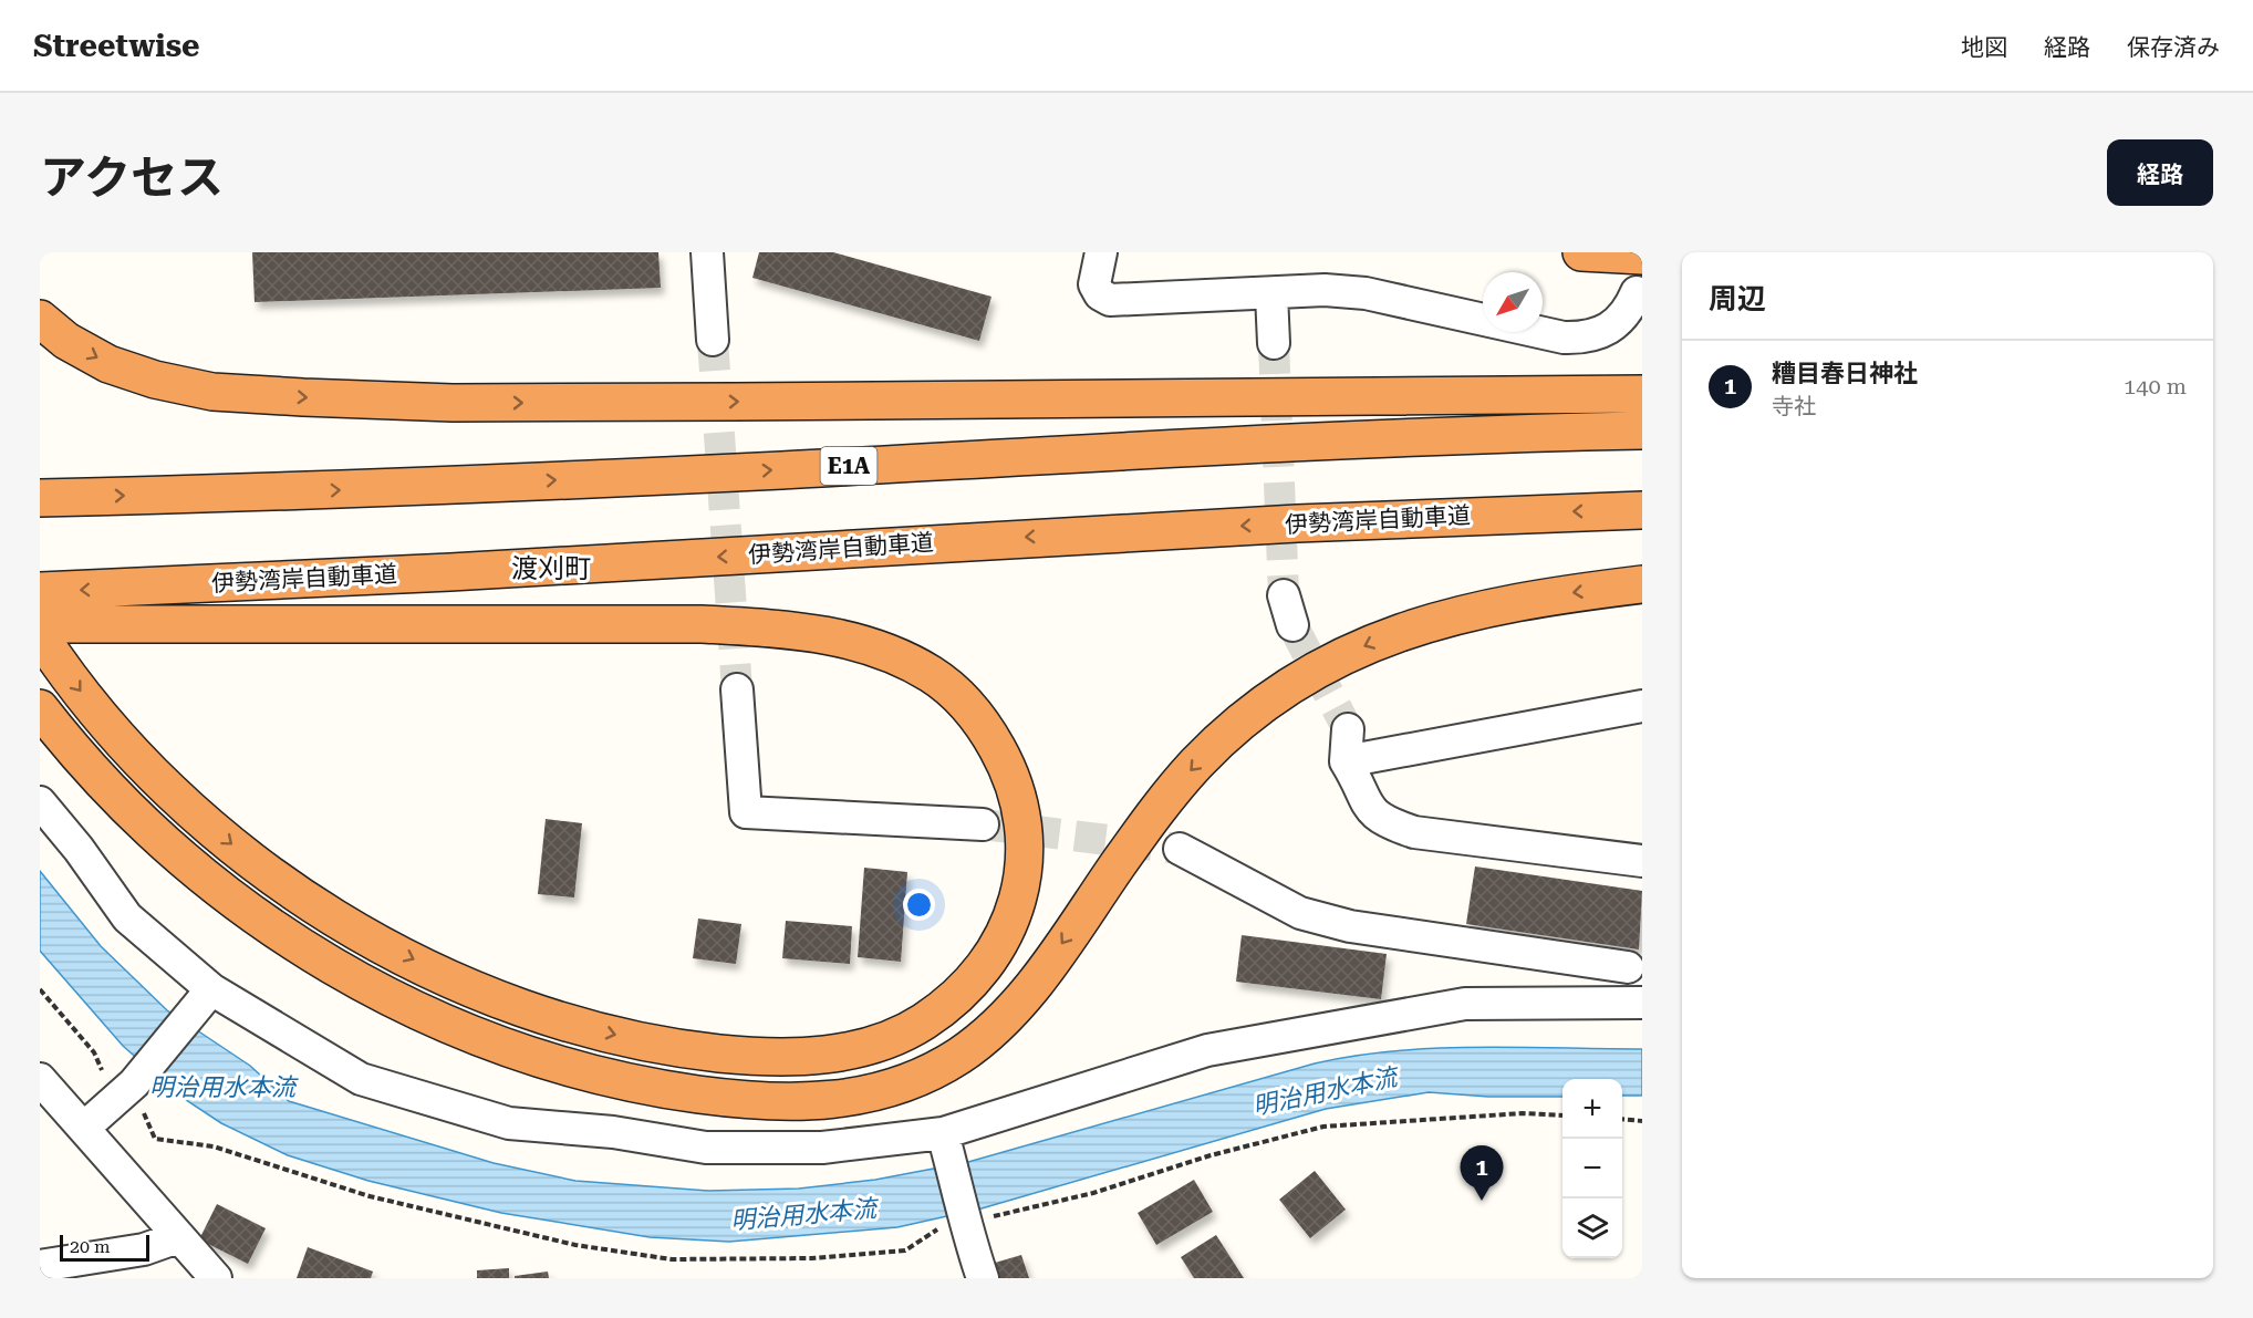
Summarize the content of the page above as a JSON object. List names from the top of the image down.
{
  "streets": {
    "highway": ["E1A", "伊勢湾岸自動車道"]
  },
  "districts": ["渡刈町"],
  "water": ["明治用水本流"],
  "scale_bar": "20 m",
  "north": "bottom left",
  "page": {
    "header": "Streetwise",
    "nav": ["地図", "経路", "保存済み"],
    "title": "アクセス",
    "buttons": "経路",
    "heading": "周辺",
    "list": [
      {
        "mark": "1",
        "name": "糟目春日神社",
        "note": "寺社",
        "value": "140 m"
      }
    ],
    "map_buttons": ["+", "−"],
    "pins": "1",
    "scale": "20 m"
  }
}
